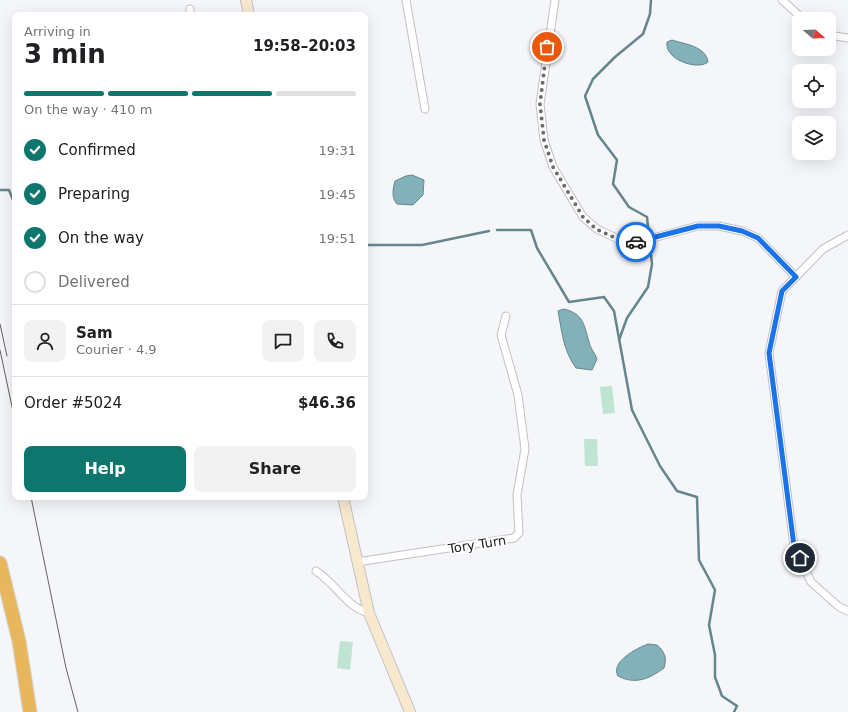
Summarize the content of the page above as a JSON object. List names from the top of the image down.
{
  "streets": {
    "street": ["Tory Turn"]
  },
  "north": "right",
  "page": {
    "heading": ["3 min", "Arriving in", "19:58–20:03"],
    "panel": [
      "Sam",
      "Courier · 4.9",
      "Order #5024",
      "$46.36"
    ],
    "bar": "On the way · 410 m",
    "list": [
      ["Confirmed", "19:31"],
      ["Preparing", "19:45"],
      ["On the way", "19:51"],
      "Delivered"
    ],
    "buttons": ["Help", "Share"]
  }
}
